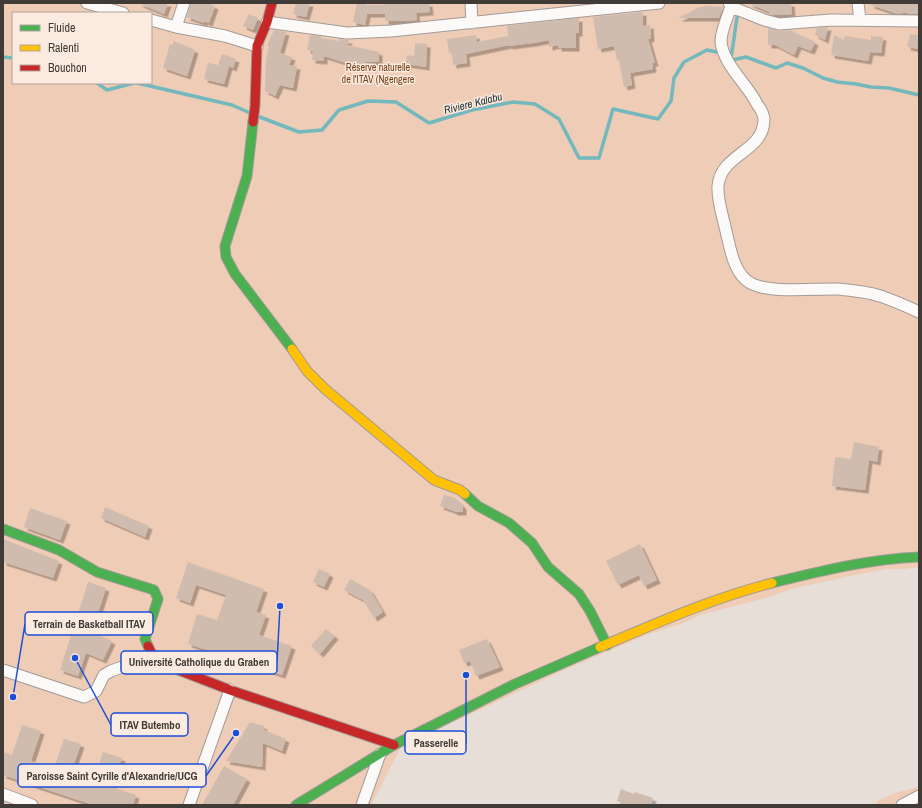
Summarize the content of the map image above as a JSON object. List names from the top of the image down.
{
  "water": ["Riviere Kalabu"],
  "parks": ["Réserve naturelle de l'ITAV (Ngengere"],
  "places": [
    "Université Catholique du Graben",
    "ITAV Butembo",
    "Passerelle",
    "Terrain de Basketball ITAV",
    "Paroisse Saint Cyrille d'Alexandrie/UCG"
  ],
  "legend": ["Fluide", "Ralenti", "Bouchon"]
}
